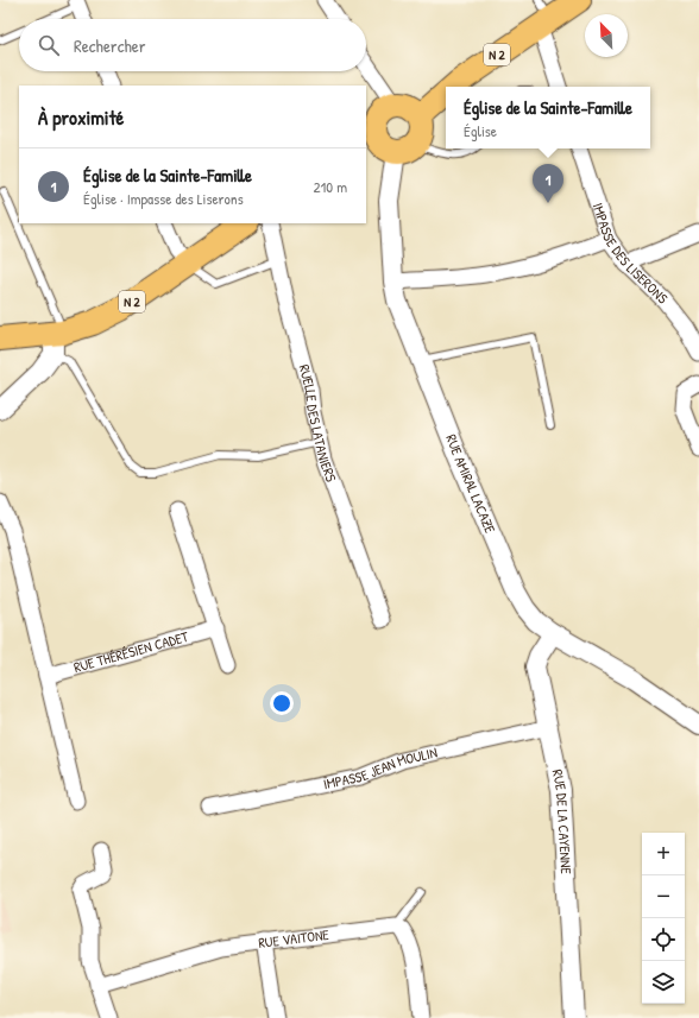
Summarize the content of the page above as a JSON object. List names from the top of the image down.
{
  "streets": {
    "main road": ["N 2"],
    "street": [
      "IMPASSE DES LISERONS",
      "RUELLE DES LATANIERS",
      "RUE AMIRAL LACAZE",
      "RUE THÉRÉSIEN CADET",
      "IMPASSE JEAN MOULIN",
      "RUE DE LA CAYENNE",
      "RUE VAITONE"
    ]
  },
  "crossings": [
    ["N 2", "RUE AMIRAL LACAZE"],
    ["RUE AMIRAL LACAZE", "RUE DE LA CAYENNE"],
    ["IMPASSE JEAN MOULIN", "RUE DE LA CAYENNE"]
  ],
  "north": "top left",
  "page": {
    "search": "Rechercher",
    "heading": "À proximité",
    "popup": ["Église de la Sainte-Famille", "Église"],
    "list": [
      {
        "mark": "1",
        "name": "Église de la Sainte-Famille",
        "note": "Église · Impasse des Liserons",
        "value": "210 m"
      }
    ],
    "pins": "1",
    "map_buttons": ["+", "−"]
  }
}
